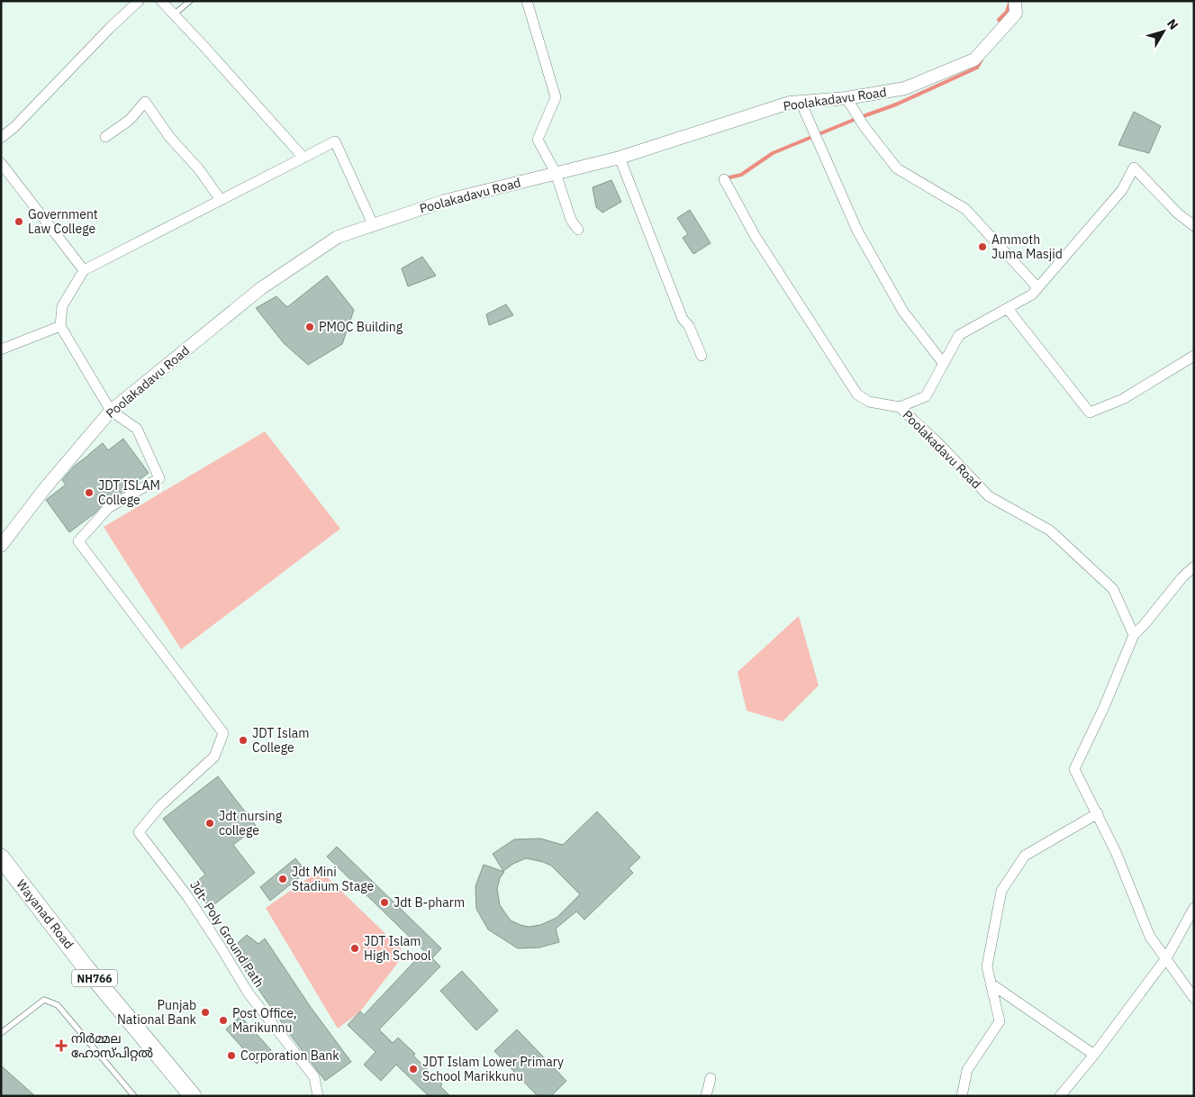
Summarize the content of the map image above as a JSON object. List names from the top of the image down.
{
  "streets": {
    "highway": ["Wayanad Road", "NH766"],
    "street": ["Poolakadavu Road", "Jdt- Poly Ground Path"]
  },
  "crossings": [
    ["Poolakadavu Road", "Jdt- Poly Ground Path"]
  ],
  "places": {
    "other": [
      "Government Law College",
      "Ammoth Juma Masjid",
      "PMOC Building",
      "JDT ISLAM College",
      "JDT Islam College",
      "Jdt nursing college",
      "Jdt Mini Stadium Stage",
      "Jdt B-pharm",
      "JDT Islam High School",
      "Punjab National Bank",
      "Post Office, Marikunnu",
      "Corporation Bank",
      "JDT Islam Lower Primary School Marikkunu"
    ],
    "health": ["നിർമ്മല ഹോസ്പിറ്റൽ"]
  },
  "north": "top right"
}
